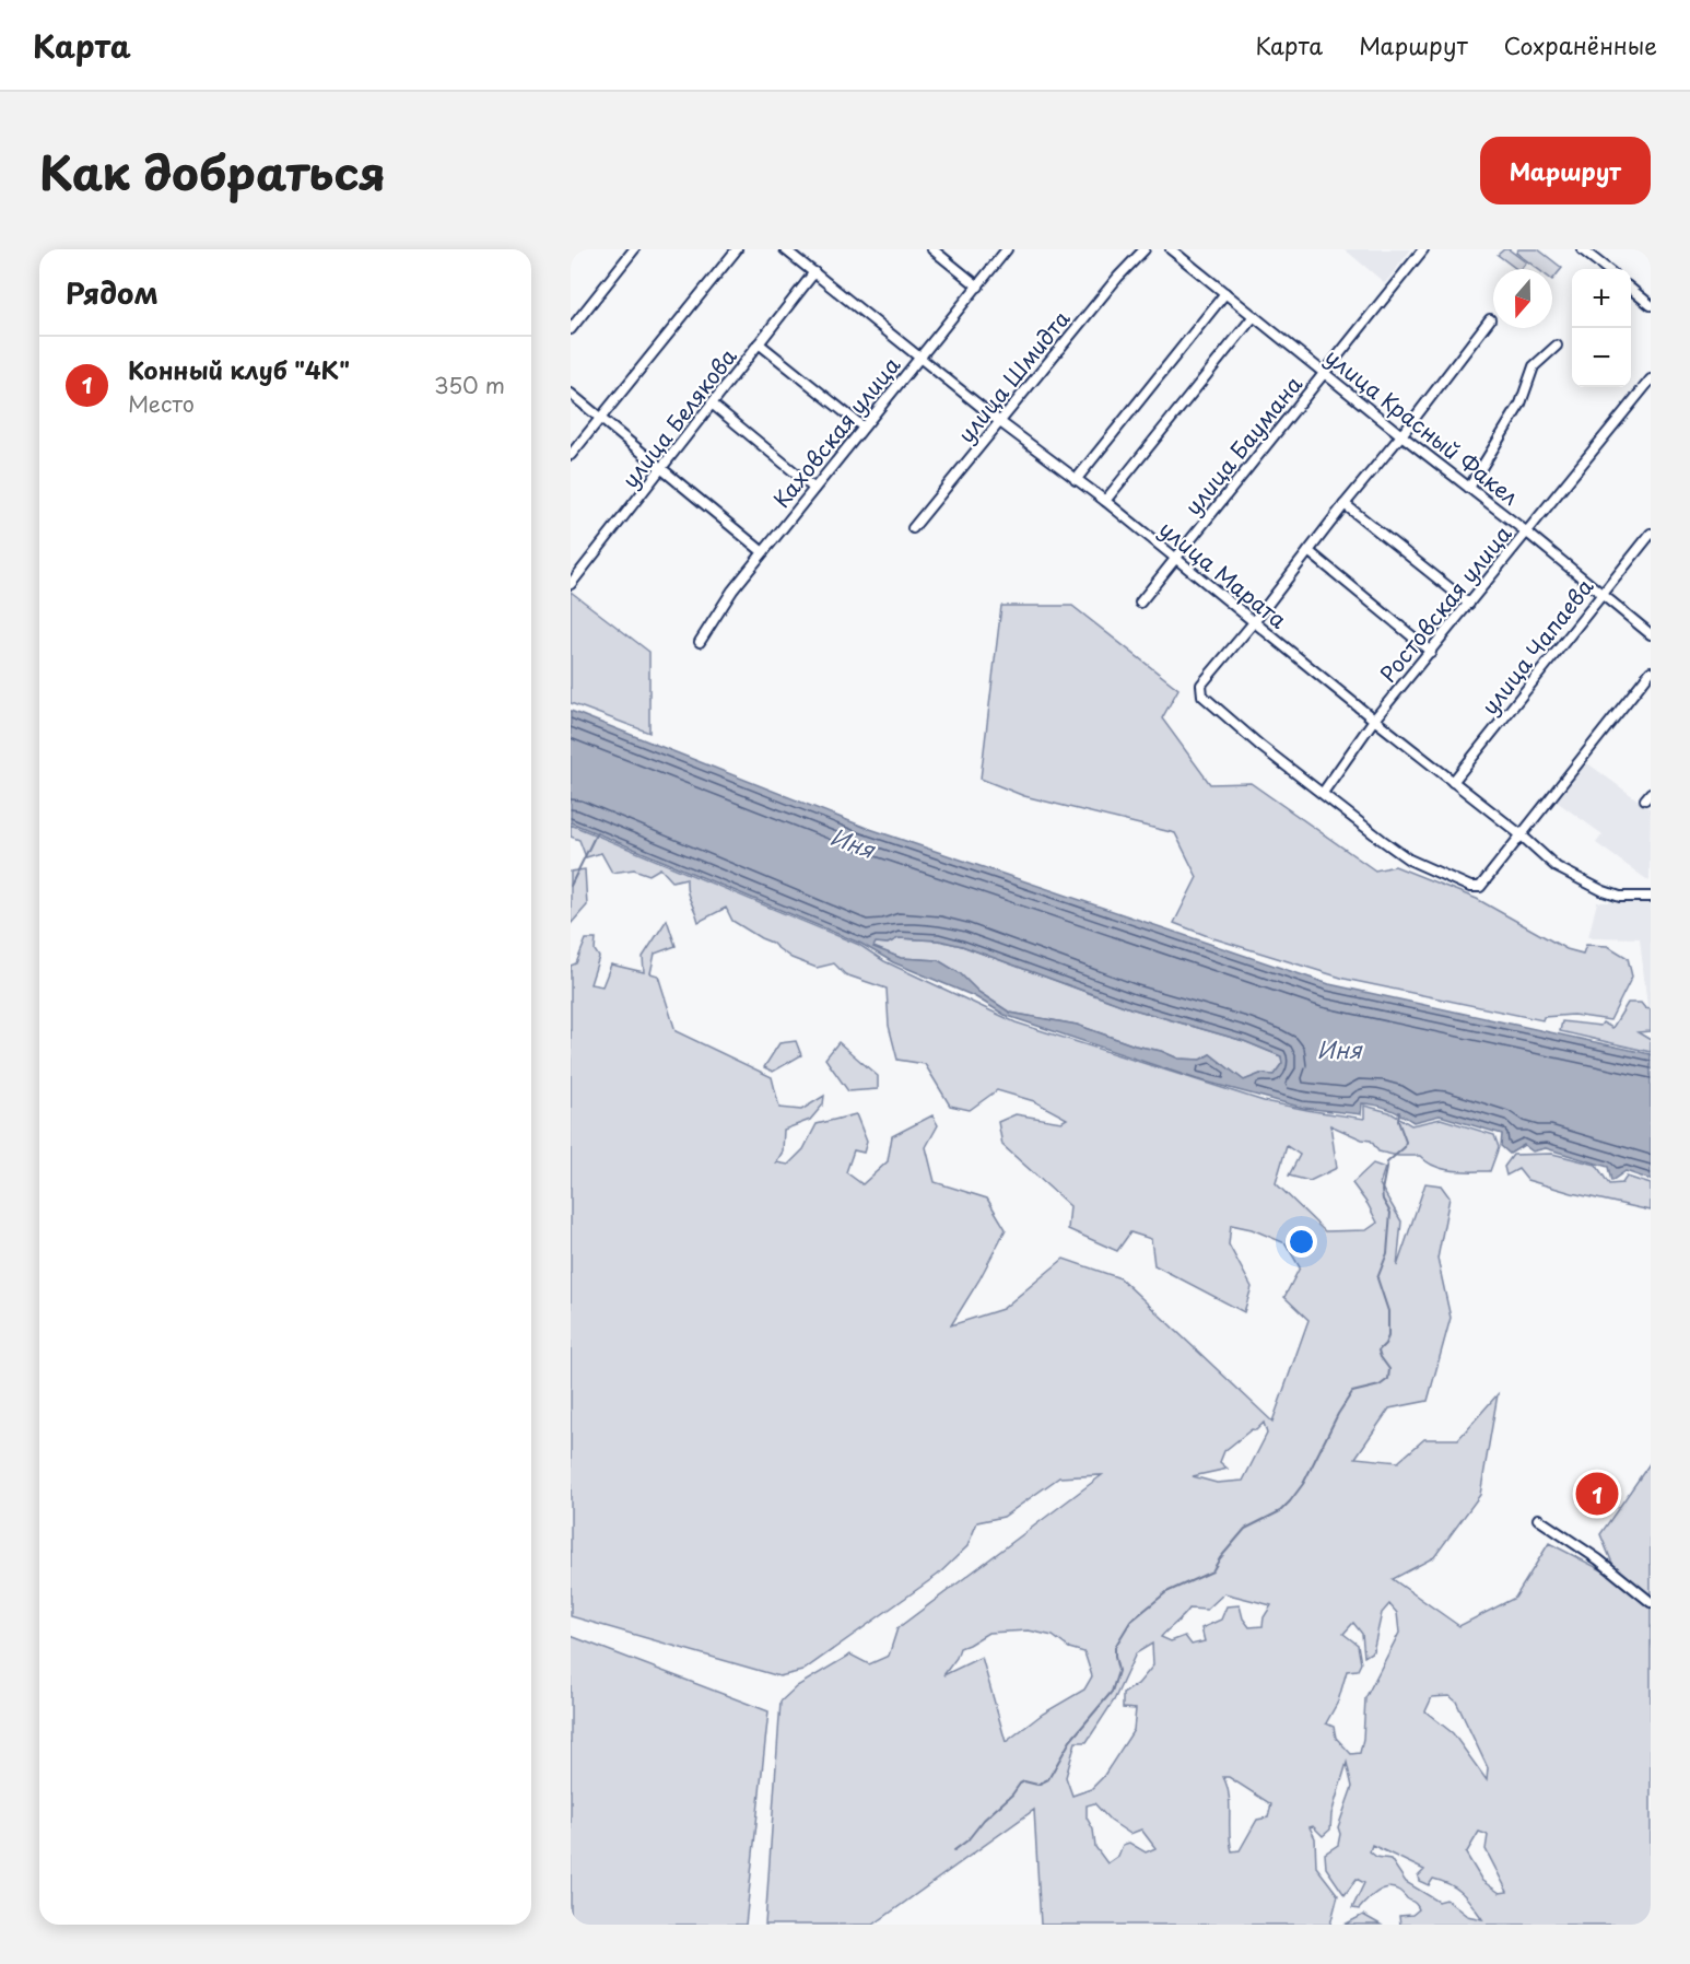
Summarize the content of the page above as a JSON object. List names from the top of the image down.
{
  "streets": {
    "street": [
      "улица Шмидта",
      "улица Белякова",
      "улица Красный Факел",
      "Каховская улица",
      "улица Баумана",
      "улица Марата",
      "Ростовская улица",
      "улица Чапаева"
    ]
  },
  "crossings": [
    ["улица Шмидта", "улица Марата"],
    ["улица Белякова", "улица Марата"],
    ["улица Красный Факел", "улица Баумана"],
    ["улица Красный Факел", "Ростовская улица"],
    ["улица Красный Факел", "улица Чапаева"],
    ["Каховская улица", "улица Марата"],
    ["улица Баумана", "улица Марата"],
    ["улица Марата", "Ростовская улица"],
    ["улица Марата", "улица Чапаева"]
  ],
  "water": ["Иня"],
  "north": "bottom",
  "page": {
    "header": "Карта",
    "nav": ["Карта", "Маршрут", "Сохранённые"],
    "title": "Как добраться",
    "buttons": "Маршрут",
    "heading": "Рядом",
    "map_buttons": ["+", "−"],
    "list": [
      {
        "mark": "1",
        "name": "Конный клуб \"4К\"",
        "note": "Место",
        "value": "350 m"
      }
    ],
    "pins": "1"
  }
}
